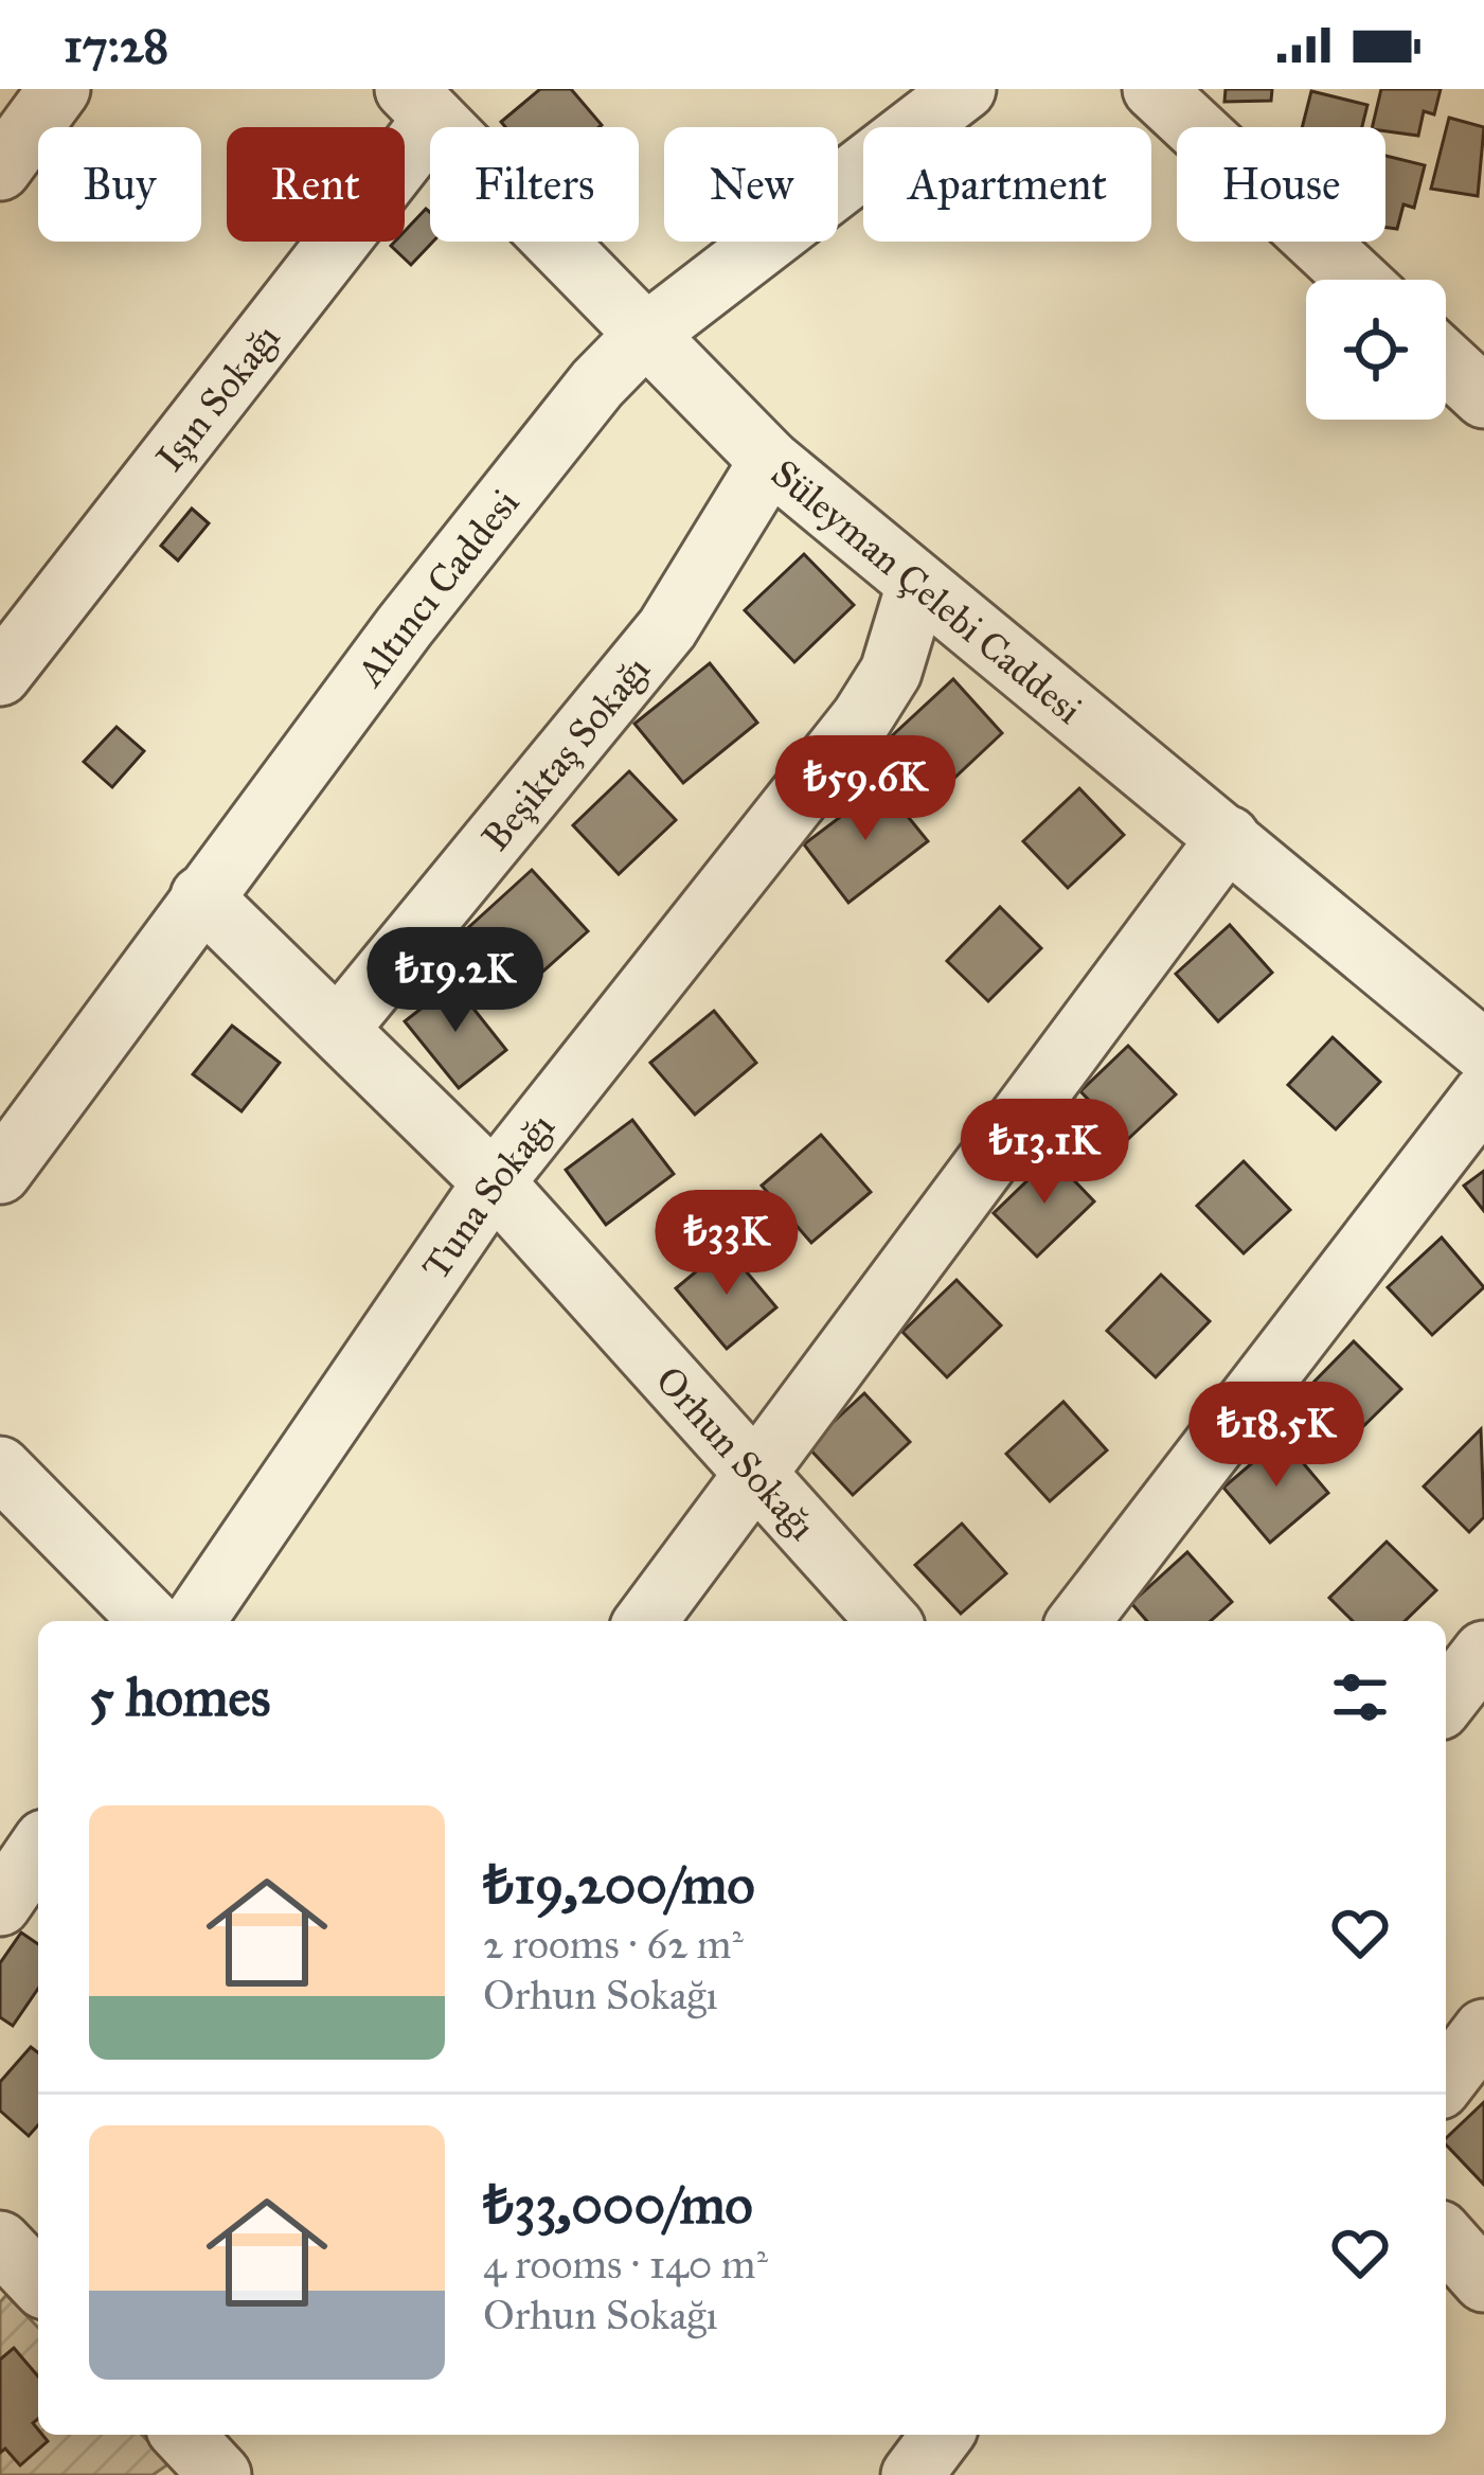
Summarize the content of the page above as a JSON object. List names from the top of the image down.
{
  "streets": {
    "street": [
      "Işın Sokağı",
      "Altıncı Caddesi",
      "Süleyman Çelebi Caddesi",
      "Beşiktaş Sokağı",
      "Tuna Sokağı",
      "Orhun Sokağı"
    ]
  },
  "crossings": [
    ["Işın Sokağı", "Süleyman Çelebi Caddesi"],
    ["Altıncı Caddesi", "Süleyman Çelebi Caddesi"],
    ["Altıncı Caddesi", "Orhun Sokağı"],
    ["Süleyman Çelebi Caddesi", "Beşiktaş Sokağı"],
    ["Süleyman Çelebi Caddesi", "Tuna Sokağı"],
    ["Beşiktaş Sokağı", "Orhun Sokağı"],
    ["Tuna Sokağı", "Orhun Sokağı"]
  ],
  "page": {
    "status": "17:28",
    "chip": [
      "Buy",
      "Rent",
      "Filters",
      "New",
      "Apartment",
      "House"
    ],
    "price": [
      "₺59.6K",
      "₺19.2K",
      "₺13.1K",
      "₺33K",
      "₺18.5K"
    ],
    "heading": "5 homes",
    "list": [
      {
        "name": "₺19,200/mo",
        "note": "2 rooms · 62 m² · Orhun Sokağı"
      },
      {
        "name": "₺33,000/mo",
        "note": "4 rooms · 140 m² · Orhun Sokağı"
      }
    ]
  }
}
